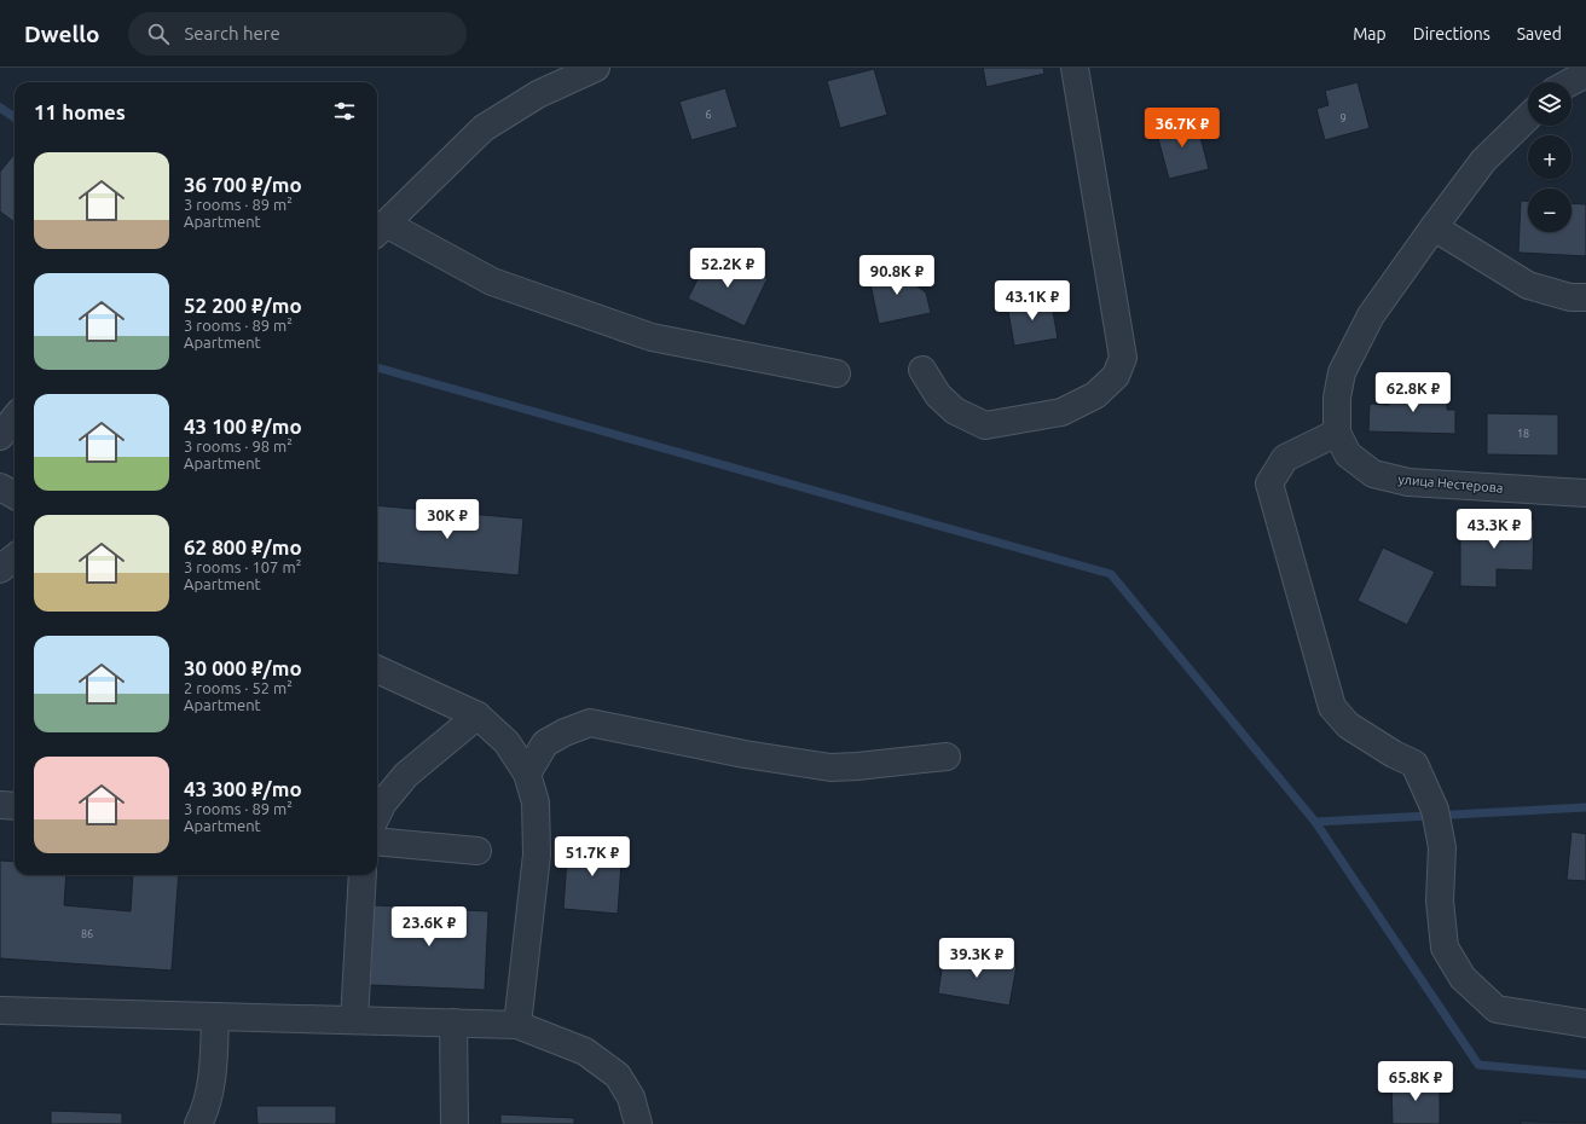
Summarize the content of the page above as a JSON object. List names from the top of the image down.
{
  "streets": {
    "street": ["улица Нестерова"]
  },
  "house_numbers": [
    "6",
    "9",
    "18",
    "86"
  ],
  "page": {
    "header": "Dwello",
    "search": "Search here",
    "nav": ["Map", "Directions", "Saved"],
    "map_buttons": ["+", "−"],
    "heading": "11 homes",
    "price": [
      "36.7K ₽",
      "52.2K ₽",
      "90.8K ₽",
      "43.1K ₽",
      "62.8K ₽",
      "30K ₽",
      "43.3K ₽",
      "51.7K ₽",
      "23.6K ₽",
      "39.3K ₽",
      "65.8K ₽"
    ],
    "list": [
      {
        "name": "36 700 ₽/mo",
        "note": "3 rooms · 89 m² · Apartment"
      },
      {
        "name": "52 200 ₽/mo",
        "note": "3 rooms · 89 m² · Apartment"
      },
      {
        "name": "43 100 ₽/mo",
        "note": "3 rooms · 98 m² · Apartment"
      },
      {
        "name": "62 800 ₽/mo",
        "note": "3 rooms · 107 m² · Apartment"
      },
      {
        "name": "30 000 ₽/mo",
        "note": "2 rooms · 52 m² · Apartment"
      },
      {
        "name": "43 300 ₽/mo",
        "note": "3 rooms · 89 m² · Apartment"
      }
    ]
  }
}
